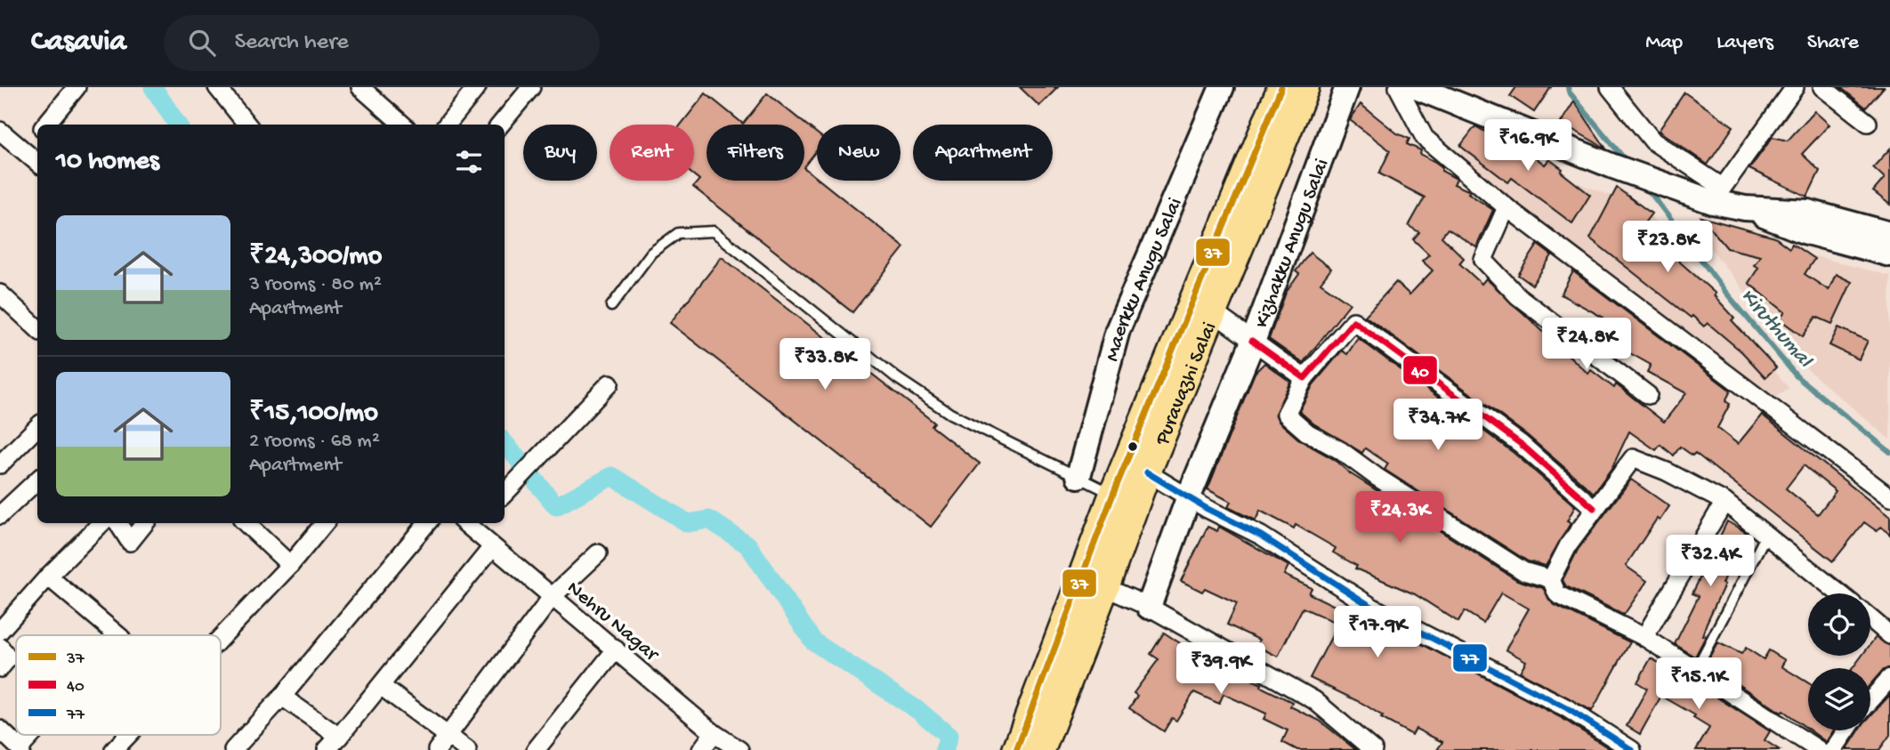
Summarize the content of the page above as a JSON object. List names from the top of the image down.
{
  "streets": {
    "main road": ["Puravazhi Salai"],
    "street": ["Kizhakku Anugu Salai", "Maerkku Anugu Salai", "Nehru Nagar"]
  },
  "water": ["Kiruthumal"],
  "lines": ["transit line 37", "transit line 40", "transit line 77"],
  "legend": ["37", "40", "77"],
  "page": {
    "header": "Casavia",
    "search": "Search here",
    "nav": ["Map", "Layers", "Share"],
    "price": [
      "₹16.9K",
      "₹23.8K",
      "₹24.8K",
      "₹33.8K",
      "₹34.7K",
      "₹24.3K",
      "₹32.4K",
      "₹17.9K",
      "₹39.9K",
      "₹15.1K"
    ],
    "chip": [
      "Buy",
      "Rent",
      "Filters",
      "New",
      "Apartment"
    ],
    "heading": "10 homes",
    "list": [
      {
        "name": "₹24,300/mo",
        "note": "3 rooms · 80 m² · Apartment"
      },
      {
        "name": "₹15,100/mo",
        "note": "2 rooms · 68 m² · Apartment"
      }
    ]
  }
}
